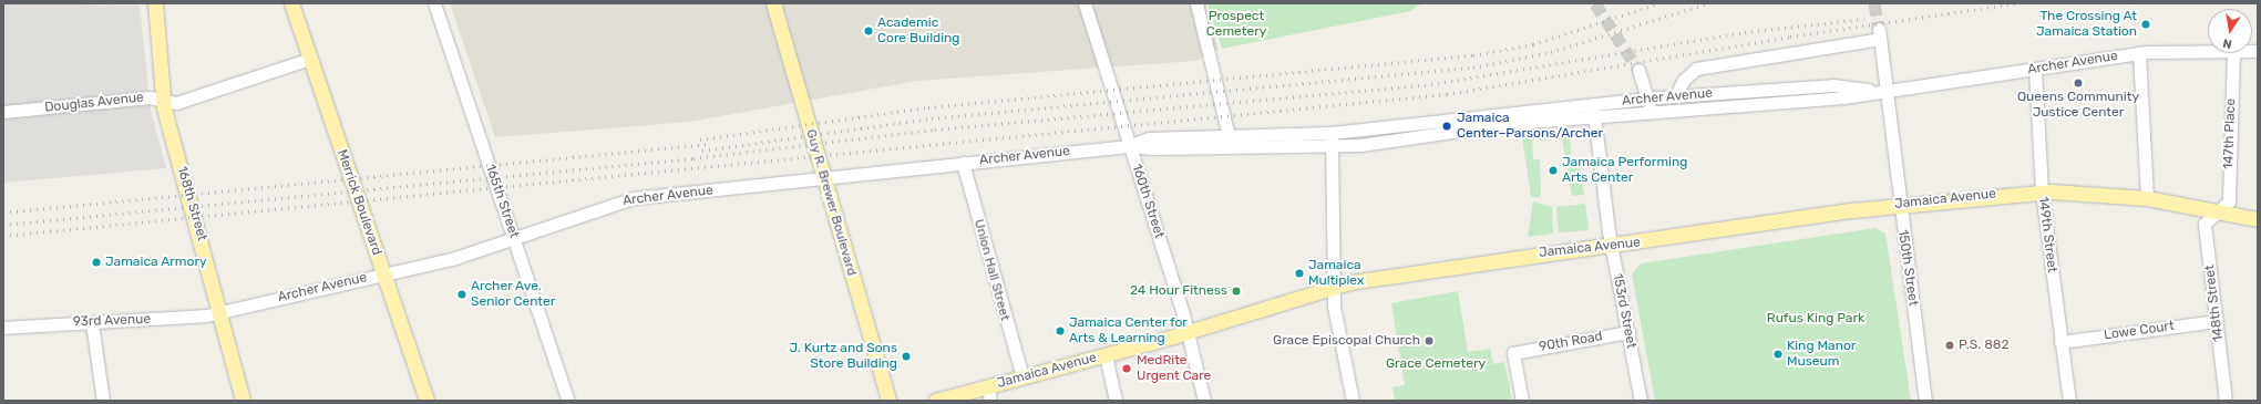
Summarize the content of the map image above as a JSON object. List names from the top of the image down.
{
  "streets": {
    "main road": [
      "Jamaica Avenue",
      "Merrick Boulevard",
      "Guy R. Brewer Boulevard",
      "168th Street"
    ],
    "street": [
      "Archer Avenue",
      "Douglas Avenue",
      "147th Place",
      "165th Street",
      "160th Street",
      "149th Street",
      "150th Street",
      "Union Hall Street",
      "148th Street",
      "153rd Street",
      "93rd Avenue",
      "Lowe Court",
      "90th Road"
    ]
  },
  "crossings": [
    ["Archer Avenue", "165th Street"],
    ["Archer Avenue", "160th Street"],
    ["Archer Avenue", "Merrick Boulevard"],
    ["Archer Avenue", "Guy R. Brewer Boulevard"],
    ["Archer Avenue", "168th Street"],
    ["Archer Avenue", "149th Street"],
    ["Archer Avenue", "150th Street"],
    ["Archer Avenue", "Union Hall Street"],
    ["Archer Avenue", "153rd Street"],
    ["Archer Avenue", "93rd Avenue"],
    ["Douglas Avenue", "Merrick Boulevard"],
    ["Douglas Avenue", "168th Street"],
    ["147th Place", "Jamaica Avenue"],
    ["147th Place", "148th Street"],
    ["Jamaica Avenue", "160th Street"],
    ["Jamaica Avenue", "149th Street"],
    ["Jamaica Avenue", "150th Street"],
    ["Jamaica Avenue", "Union Hall Street"],
    ["Jamaica Avenue", "148th Street"],
    ["Jamaica Avenue", "153rd Street"],
    ["168th Street", "93rd Avenue"],
    ["149th Street", "Lowe Court"],
    ["148th Street", "Lowe Court"],
    ["153rd Street", "90th Road"]
  ],
  "parks": ["Prospect Cemetery", "Rufus King Park", "Grace Cemetery"],
  "places": [
    "The Crossing At Jamaica Station",
    "Academic Core Building",
    "Queens Community Justice Center",
    "Jamaica Center–Parsons/Archer",
    "Jamaica Performing Arts Center",
    "Jamaica Armory",
    "Jamaica Multiplex",
    "24 Hour Fitness",
    "Archer Ave. Senior Center",
    "Jamaica Center for Arts & Learning",
    "Grace Episcopal Church",
    "P.S. 882",
    "King Manor Museum",
    "J. Kurtz and Sons Store Building",
    "MedRite Urgent Care"
  ],
  "north": "bottom"
}
